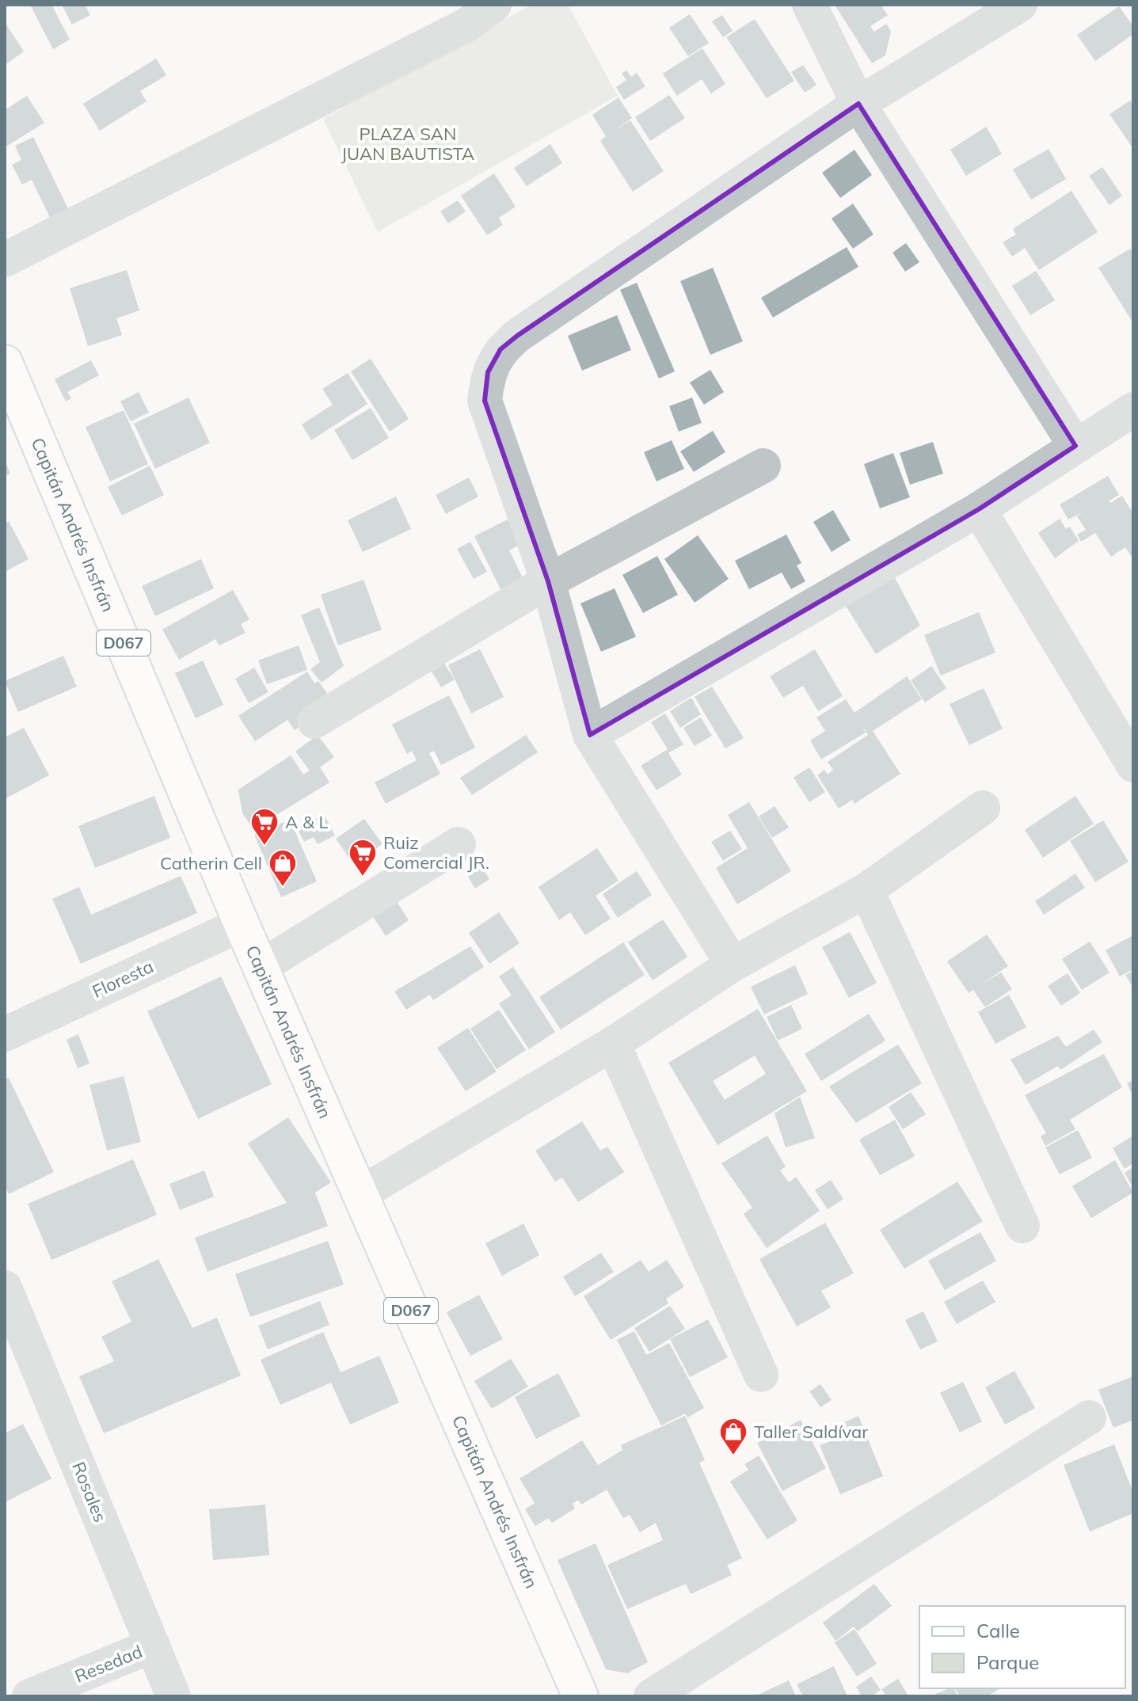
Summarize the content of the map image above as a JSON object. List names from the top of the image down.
{
  "streets": {
    "main road": ["Capitán Andrés Insfrán", "D067"],
    "street": ["Floresta", "Rosales", "Resedad"]
  },
  "crossings": [
    ["Capitán Andrés Insfrán", "Floresta"],
    ["Rosales", "Resedad"]
  ],
  "parks": ["PLAZA SAN JUAN BAUTISTA"],
  "places": {
    "supermarket": ["A & L", "Ruiz Comercial JR."],
    "shop": ["Catherin Cell", "Taller Saldívar"]
  },
  "legend": ["Calle", "Parque"]
}
